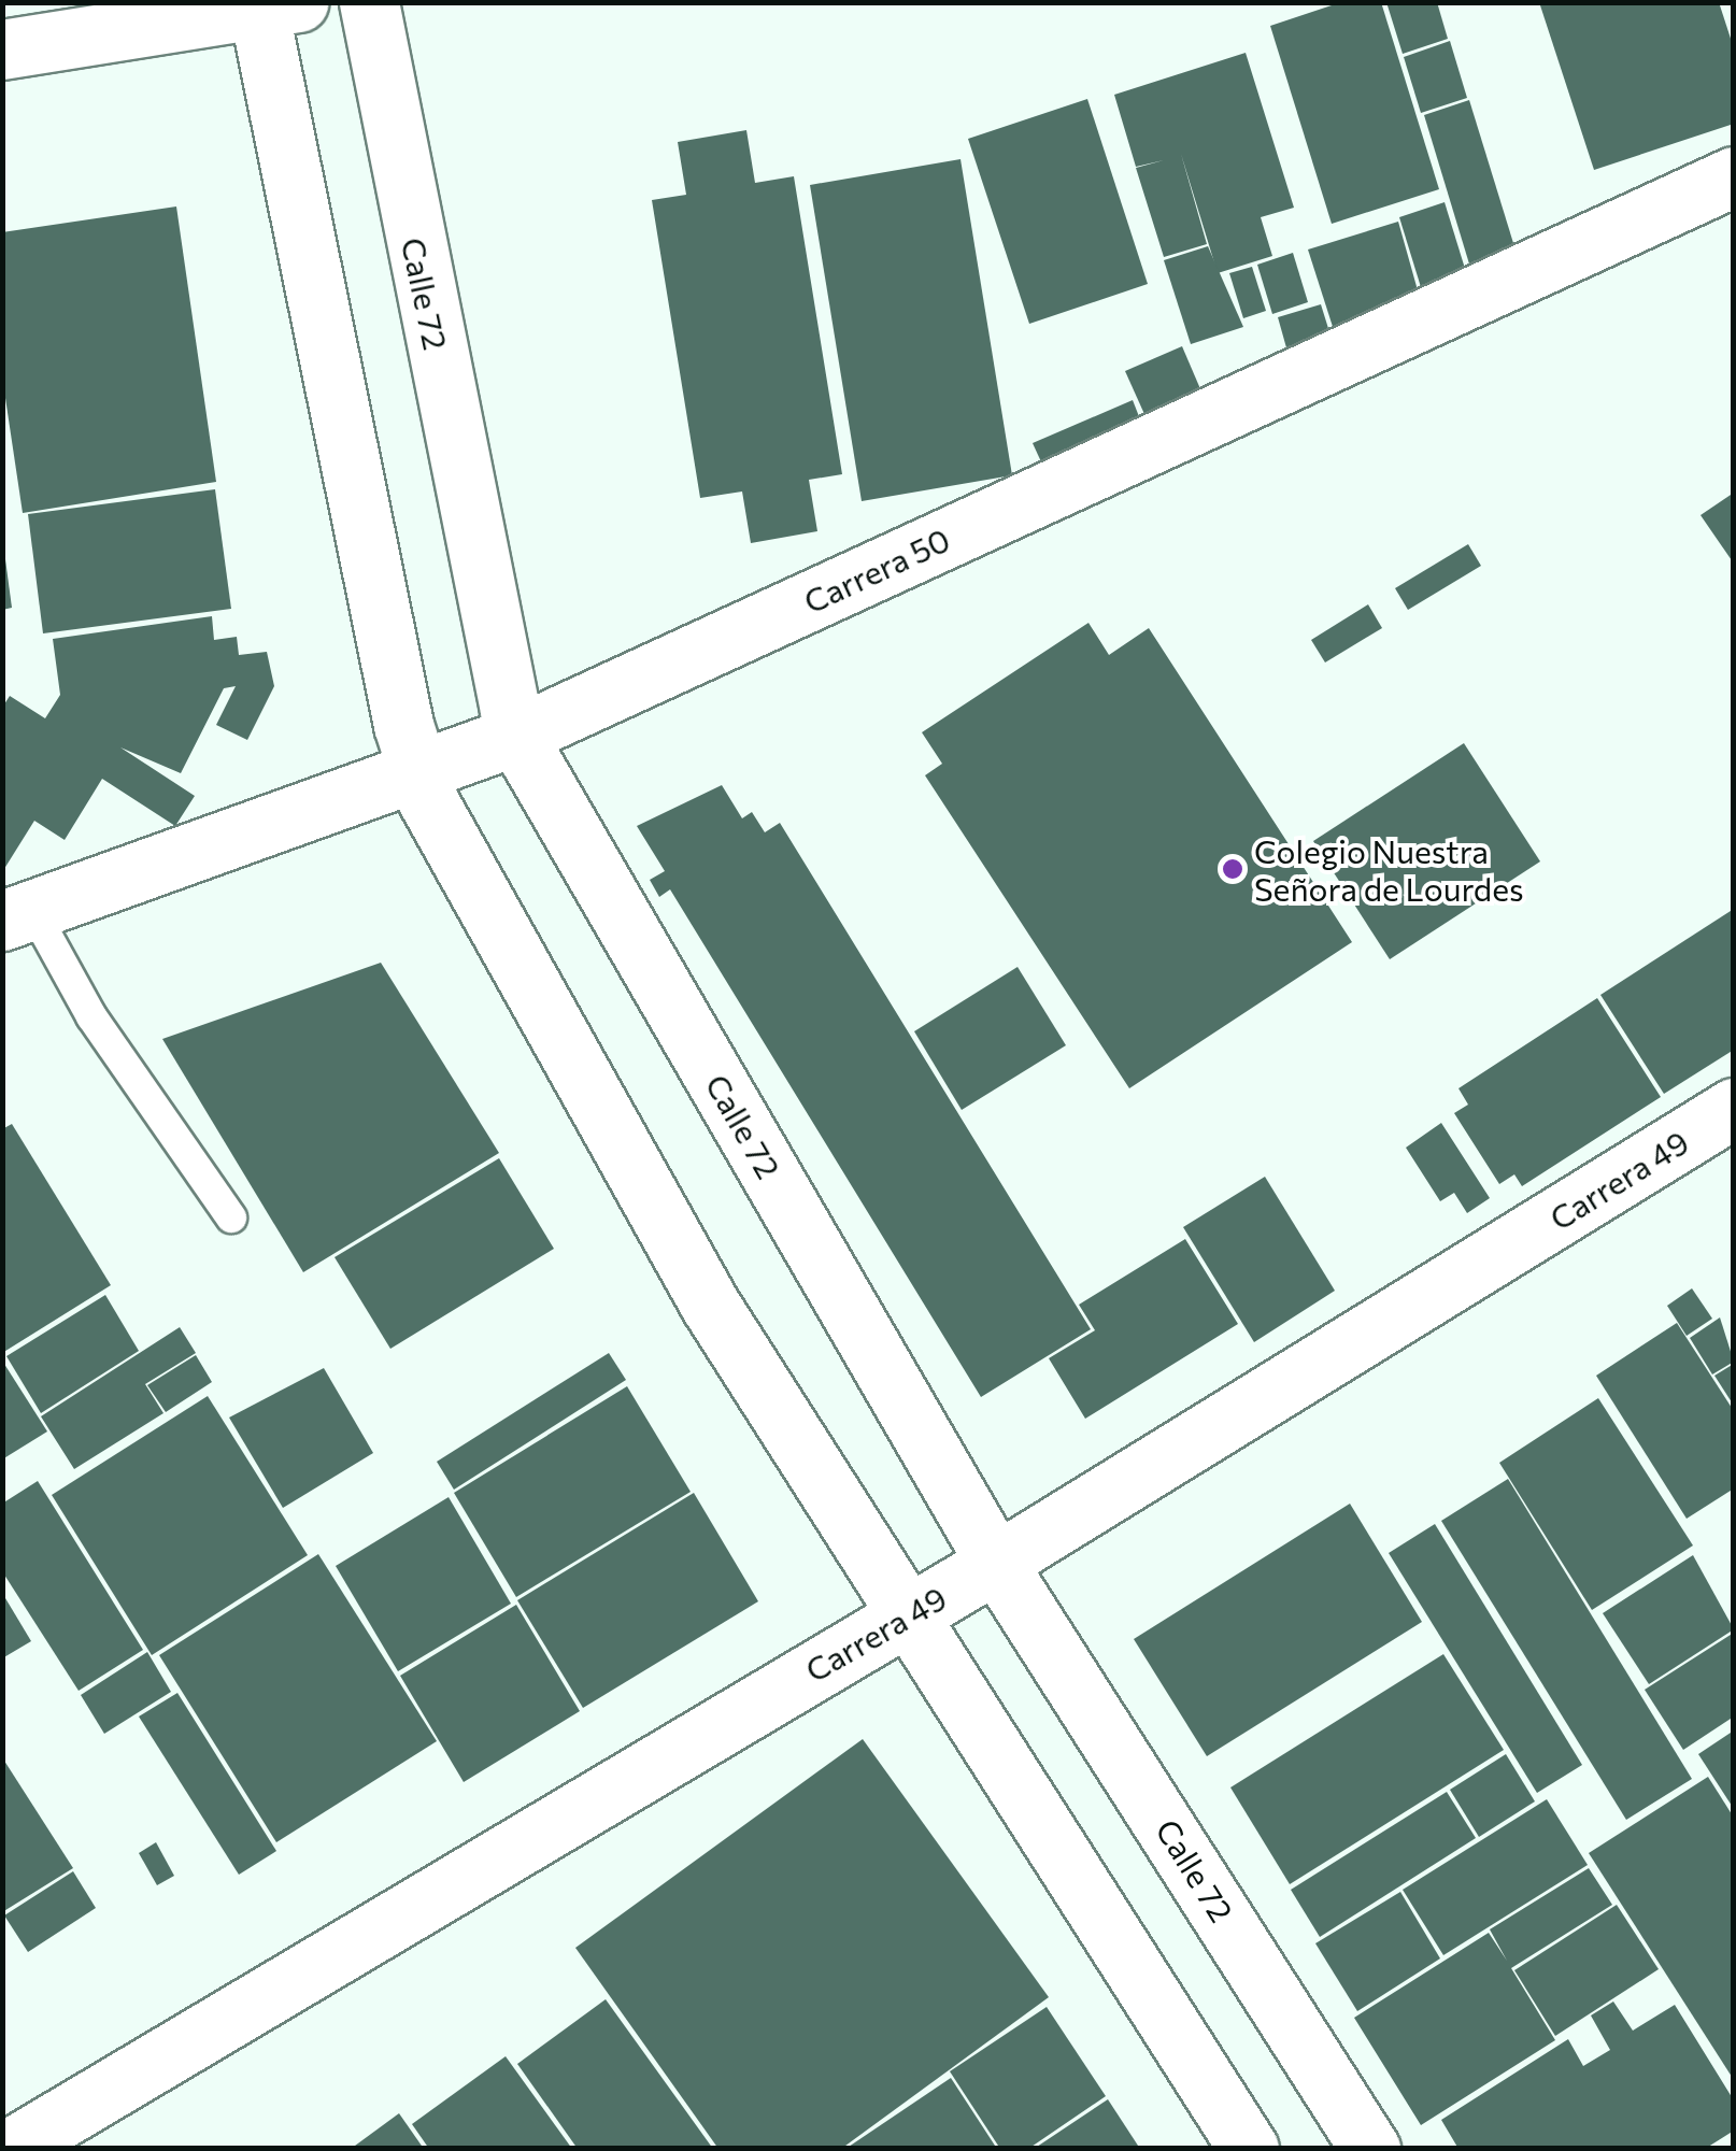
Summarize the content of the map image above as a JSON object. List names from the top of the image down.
{
  "streets": {
    "main road": ["Calle 72", "Carrera 50", "Carrera 49"]
  },
  "crossings": [
    ["Calle 72", "Carrera 50"],
    ["Calle 72", "Carrera 49"]
  ],
  "places": ["Colegio Nuestra Señora de Lourdes"]
}
